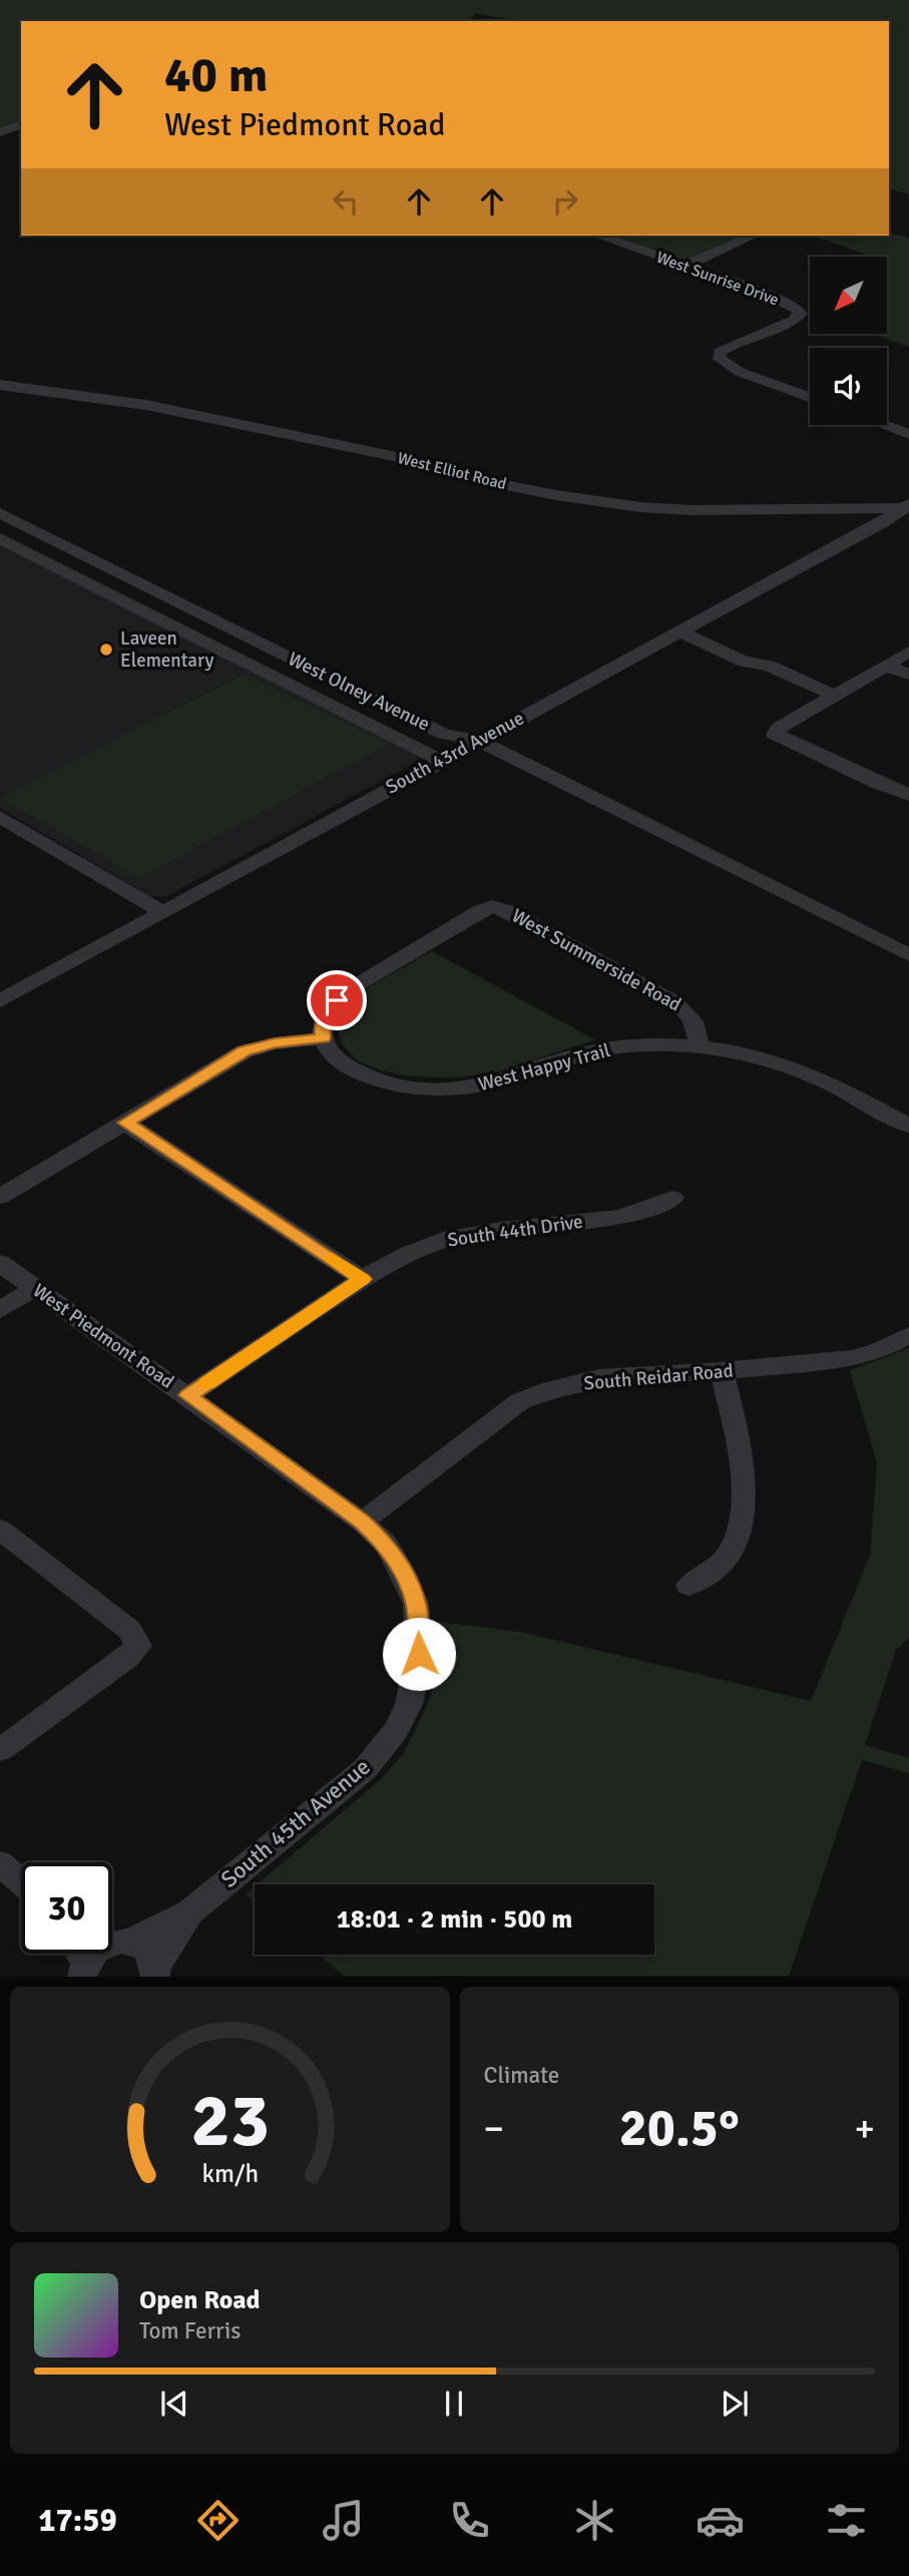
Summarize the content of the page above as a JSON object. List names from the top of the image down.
{
  "streets": {
    "street": [
      "West Sunrise Drive",
      "West Elliot Road",
      "West Olney Avenue",
      "South 43rd Avenue",
      "West Summerside Road",
      "West Happy Trail",
      "South 44th Drive",
      "West Piedmont Road",
      "South Reidar Road",
      "South 45th Avenue"
    ]
  },
  "crossings": [
    ["West Elliot Road", "South 43rd Avenue"],
    ["West Olney Avenue", "South 43rd Avenue"],
    ["West Summerside Road", "West Happy Trail"],
    ["South 44th Drive", "West Piedmont Road"],
    ["West Piedmont Road", "South Reidar Road"],
    ["West Piedmont Road", "South 45th Avenue"]
  ],
  "places": ["Laveen Elementary"],
  "north": "bottom left",
  "page": {
    "turn": ["40 m", "West Piedmont Road"],
    "limit": "30",
    "trip": "18:01 · 2 min · 500 m",
    "tile": "Climate",
    "heat": ["−", "20.5°", "+"],
    "song": ["Open Road", "Tom Ferris"],
    "tabs": "17:59",
    "gauge": ["23", "km/h"]
  }
}
